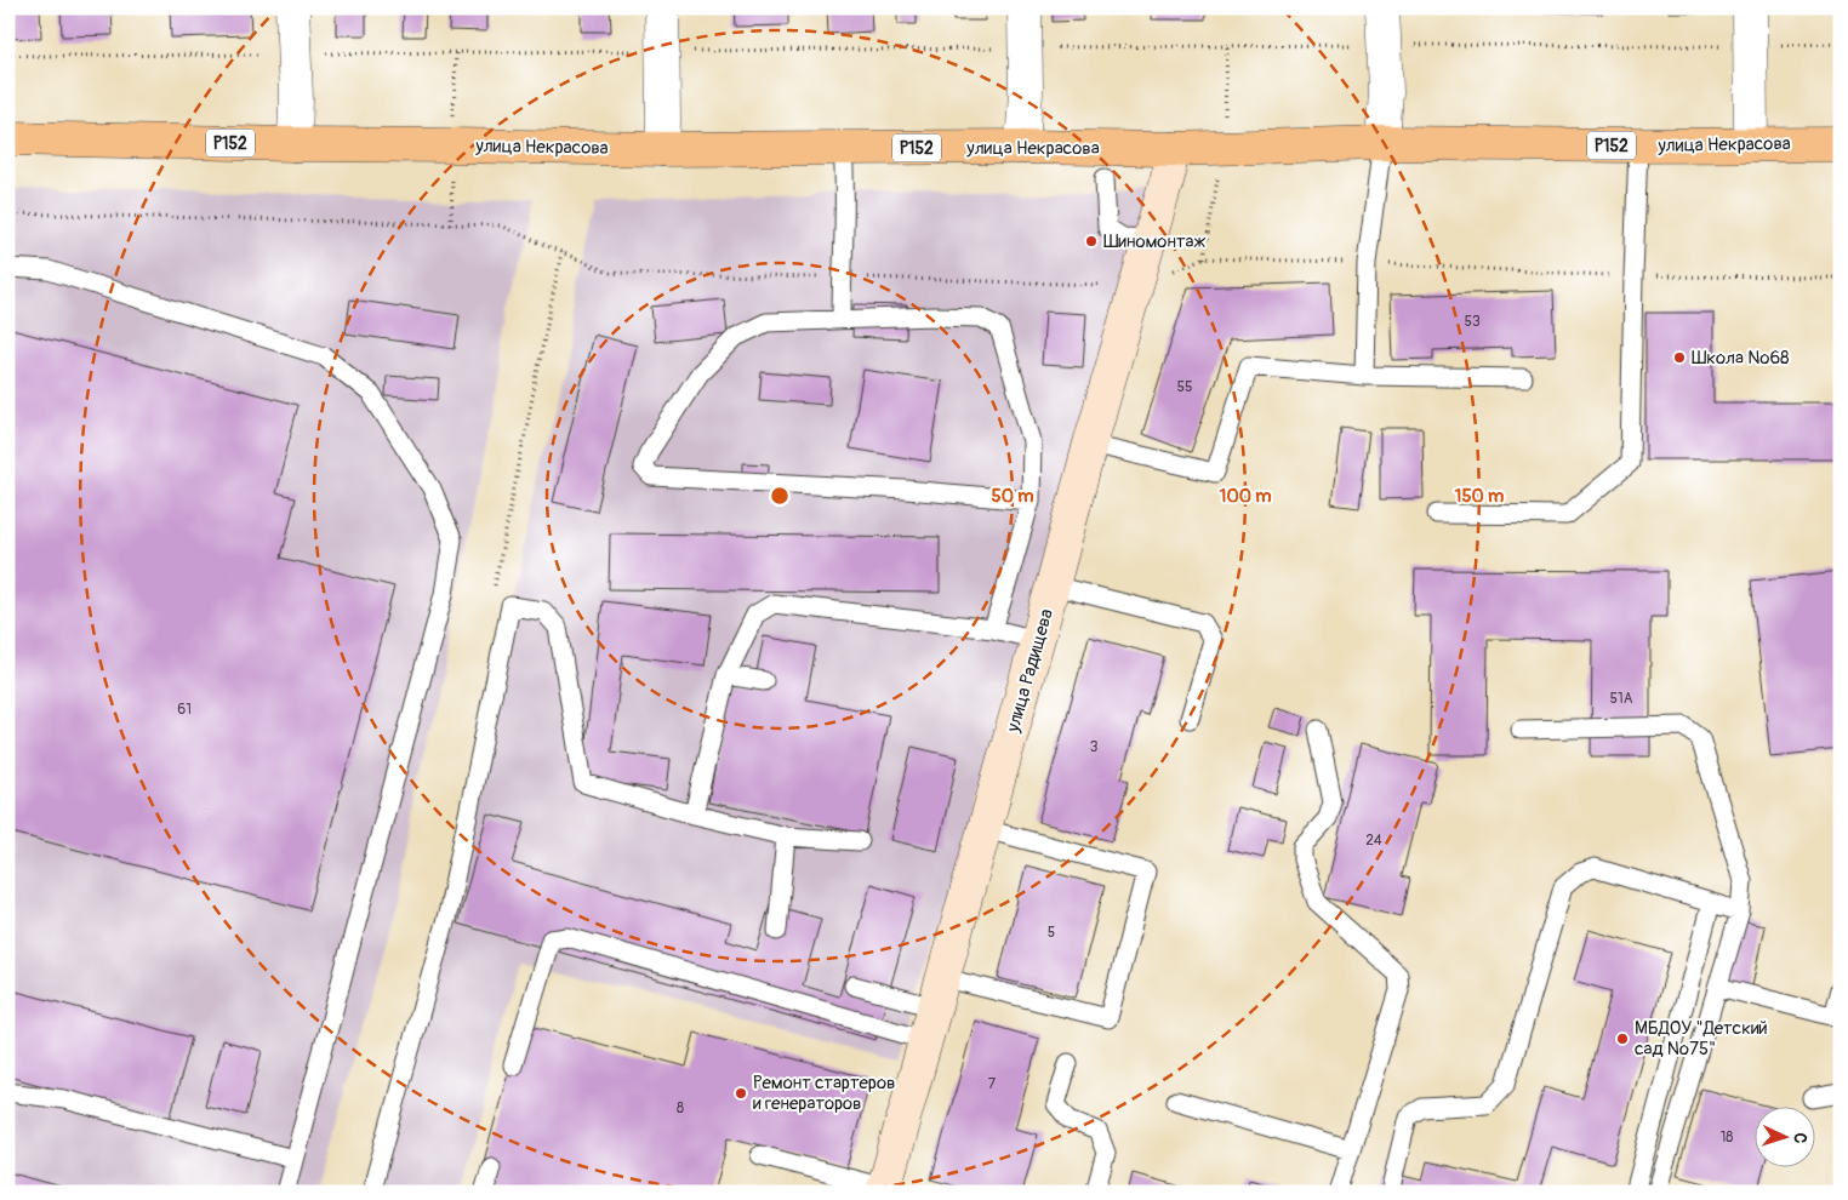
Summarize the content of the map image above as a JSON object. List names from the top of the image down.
{
  "streets": {
    "main road": ["Р152", "улица Некрасова"],
    "street": ["улица Радищева"]
  },
  "crossings": [
    ["улица Некрасова", "улица Радищева"]
  ],
  "places": [
    "Шиномонтаж",
    "Школа №68",
    "МБДОУ \"Детский сад №75\"",
    "Ремонт стартеров и генераторов"
  ],
  "house_numbers": [
    "53",
    "55",
    "51А",
    "61",
    "3",
    "24",
    "5",
    "7",
    "8",
    "18"
  ],
  "north": "right",
  "rings": ["50 m", "100 m", "150 m"]
}
